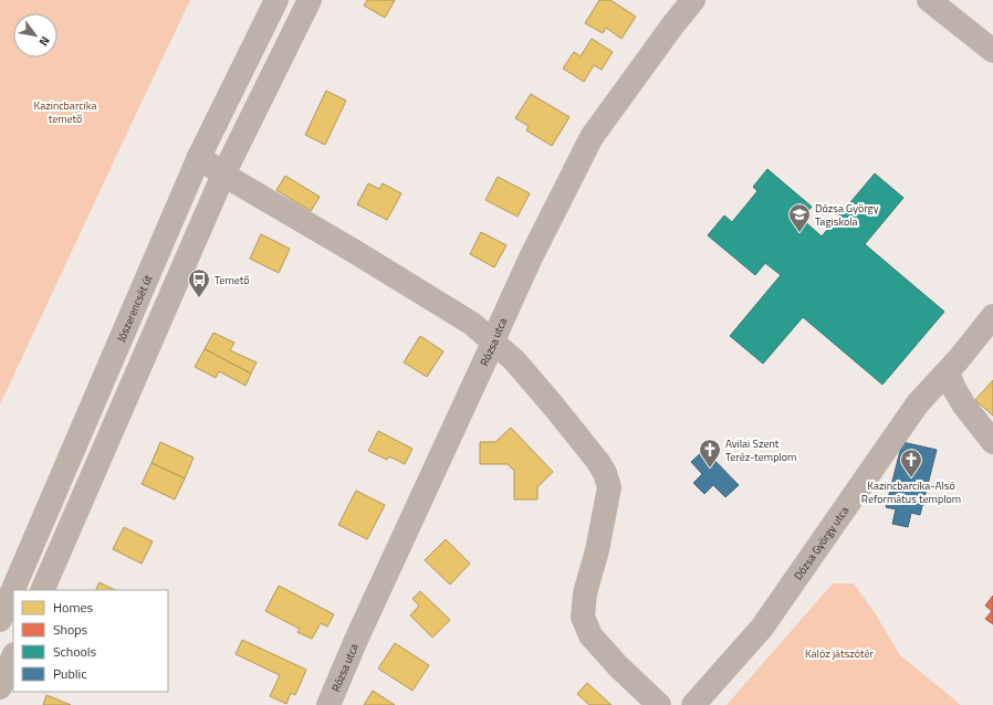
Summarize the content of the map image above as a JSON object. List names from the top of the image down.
{
  "streets": {
    "street": ["Jószerencsét út", "Rózsa utca", "Dózsa György utca"]
  },
  "parks": ["Kazincbarcika temető", "Kalóz játszótér"],
  "places": {
    "school or university": ["Dózsa György Tagiskola"],
    "bus stop": ["Temető"],
    "church": ["Avilai Szent Teréz-templom", "Kazincbarcika-Alsó Református templom"]
  },
  "legend": [
    "Homes",
    "Shops",
    "Schools",
    "Public"
  ],
  "north": "bottom right"
}
